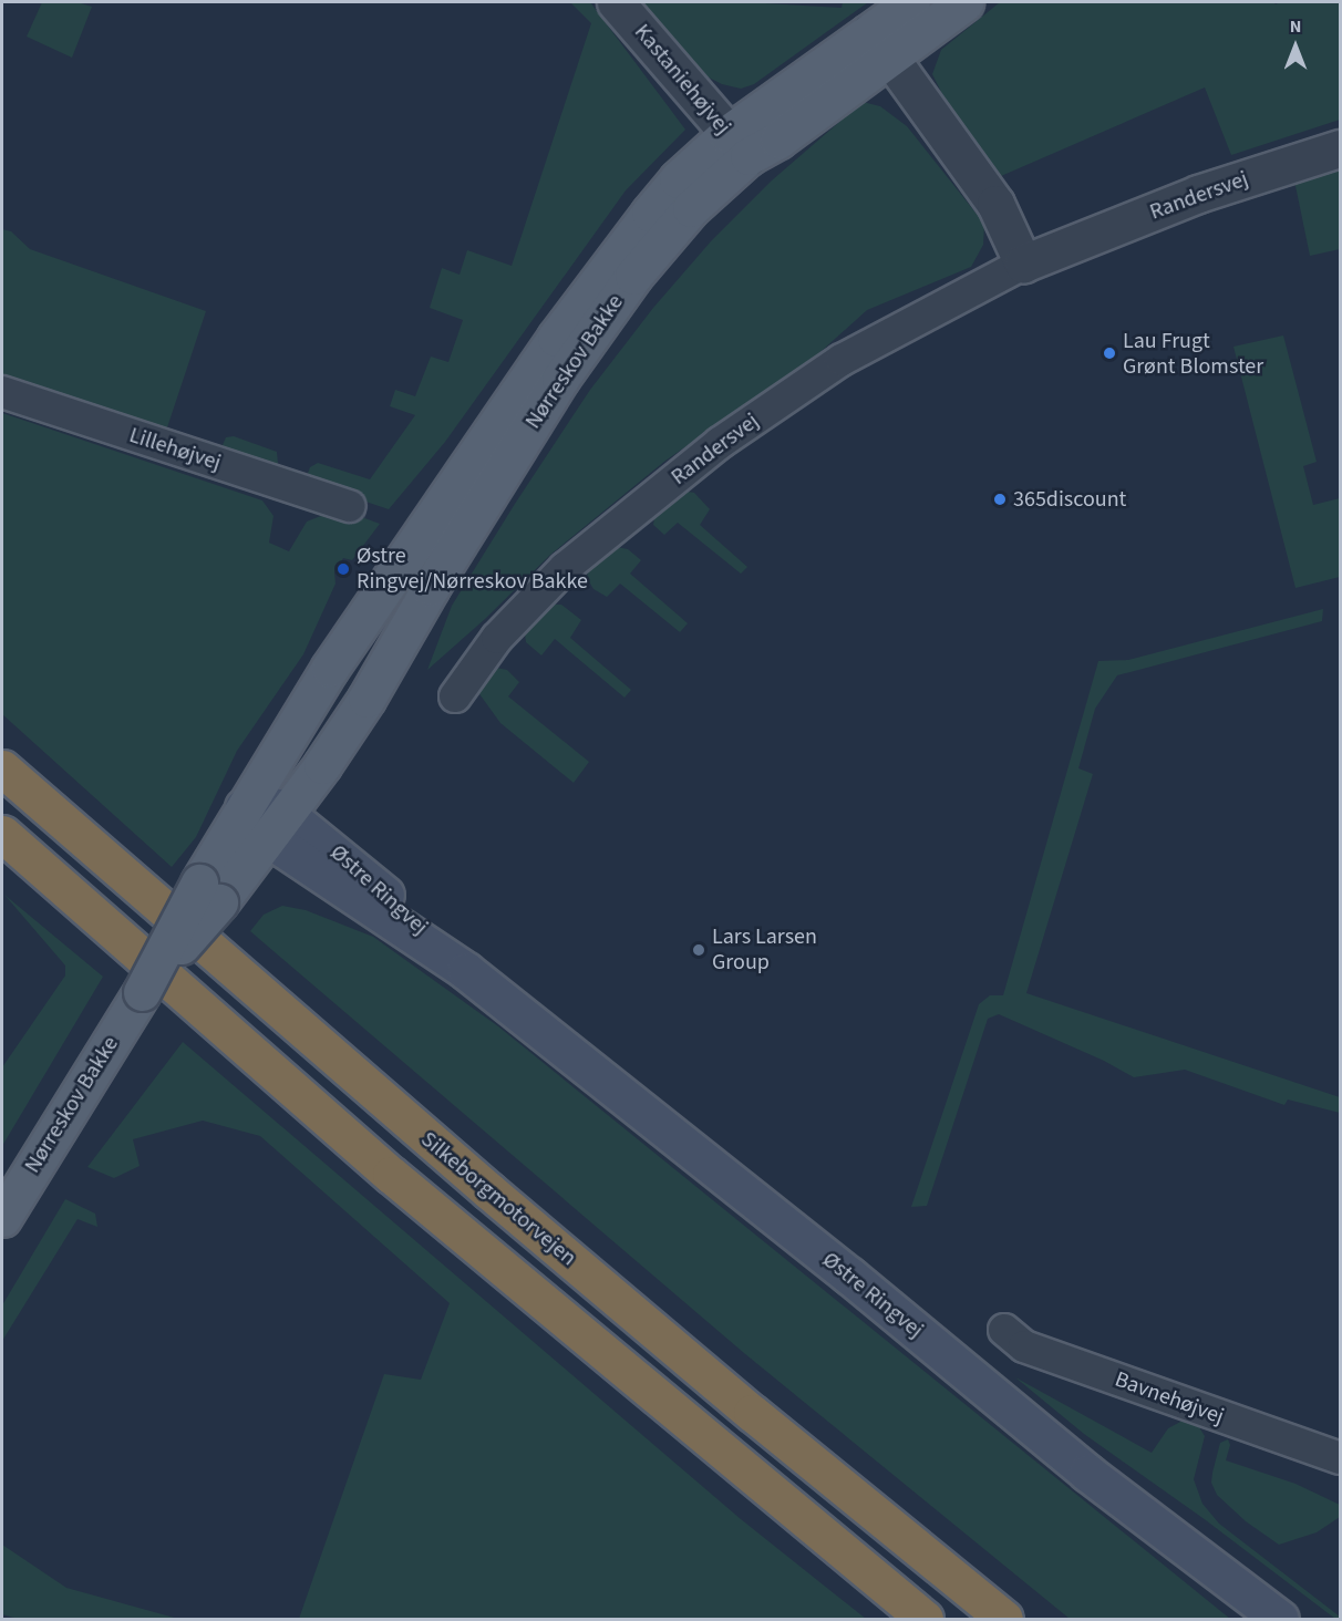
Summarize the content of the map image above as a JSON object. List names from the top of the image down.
{
  "streets": {
    "highway": ["Silkeborgmotorvejen"],
    "main road": ["Nørreskov Bakke", "Østre Ringvej"],
    "street": [
      "Kastaniehøjvej",
      "Randersvej",
      "Lillehøjvej",
      "Bavnehøjvej"
    ]
  },
  "crossings": [
    ["Kastaniehøjvej", "Nørreskov Bakke"],
    ["Nørreskov Bakke", "Østre Ringvej"]
  ],
  "places": [
    "Lau Frugt Grønt Blomster",
    "365discount",
    "Østre Ringvej/Nørreskov Bakke",
    "Lars Larsen Group"
  ],
  "north": "top"
}
